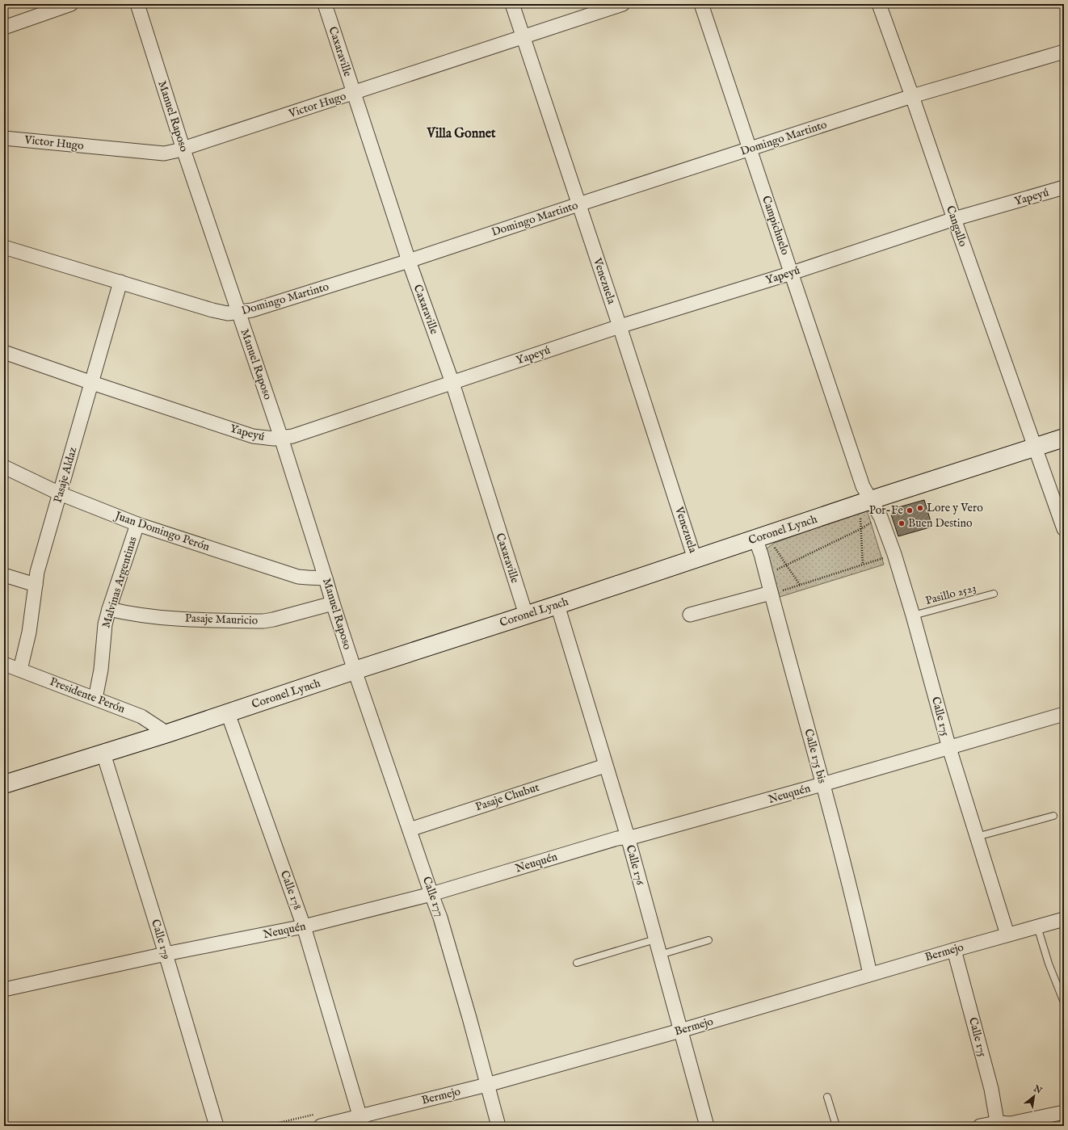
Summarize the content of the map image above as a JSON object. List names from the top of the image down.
{
  "streets": {
    "main road": ["Coronel Lynch"],
    "street": [
      "Caxaraville",
      "Victor Hugo",
      "Manuel Raposo",
      "Domingo Martinto",
      "Yapeyú",
      "Campichuelo",
      "Cangallo",
      "Venezuela",
      "Pasaje Aldaz",
      "Juan Domingo Perón",
      "Malvinas Argentinas",
      "Pasaje Mauricio",
      "Presidente Perón",
      "Calle 175",
      "Calle 175 bis",
      "Neuquén",
      "Pasaje Chubut",
      "Calle 176",
      "Calle 178",
      "Calle 177",
      "Calle 179",
      "Bermejo"
    ],
    "lane": ["Pasillo 2523"]
  },
  "crossings": [
    ["Caxaraville", "Victor Hugo"],
    ["Caxaraville", "Domingo Martinto"],
    ["Caxaraville", "Yapeyú"],
    ["Caxaraville", "Coronel Lynch"],
    ["Victor Hugo", "Manuel Raposo"],
    ["Victor Hugo", "Venezuela"],
    ["Manuel Raposo", "Domingo Martinto"],
    ["Manuel Raposo", "Yapeyú"],
    ["Manuel Raposo", "Coronel Lynch"],
    ["Manuel Raposo", "Juan Domingo Perón"],
    ["Manuel Raposo", "Pasaje Mauricio"],
    ["Manuel Raposo", "Calle 177"],
    ["Domingo Martinto", "Campichuelo"],
    ["Domingo Martinto", "Cangallo"],
    ["Domingo Martinto", "Venezuela"],
    ["Domingo Martinto", "Pasaje Aldaz"],
    ["Yapeyú", "Campichuelo"],
    ["Yapeyú", "Cangallo"],
    ["Yapeyú", "Venezuela"],
    ["Yapeyú", "Pasaje Aldaz"],
    ["Campichuelo", "Coronel Lynch"],
    ["Campichuelo", "Calle 175"],
    ["Cangallo", "Coronel Lynch"],
    ["Venezuela", "Coronel Lynch"],
    ["Pasaje Aldaz", "Juan Domingo Perón"],
    ["Pasaje Aldaz", "Presidente Perón"],
    ["Coronel Lynch", "Presidente Perón"],
    ["Coronel Lynch", "Calle 175"],
    ["Coronel Lynch", "Calle 175 bis"],
    ["Coronel Lynch", "Calle 176"],
    ["Coronel Lynch", "Calle 178"],
    ["Coronel Lynch", "Calle 177"],
    ["Coronel Lynch", "Calle 179"],
    ["Juan Domingo Perón", "Malvinas Argentinas"],
    ["Malvinas Argentinas", "Pasaje Mauricio"],
    ["Malvinas Argentinas", "Presidente Perón"],
    ["Pasillo 2523", "Calle 175"],
    ["Calle 175", "Neuquén"],
    ["Calle 175", "Bermejo"],
    ["Calle 175 bis", "Neuquén"],
    ["Calle 175 bis", "Bermejo"],
    ["Neuquén", "Calle 176"],
    ["Neuquén", "Calle 178"],
    ["Neuquén", "Calle 177"],
    ["Neuquén", "Calle 179"],
    ["Pasaje Chubut", "Calle 176"],
    ["Pasaje Chubut", "Calle 177"],
    ["Calle 176", "Bermejo"],
    ["Calle 178", "Bermejo"],
    ["Calle 177", "Bermejo"]
  ],
  "districts": ["Villa Gonnet"],
  "places": ["Lore y Vero", "Por-Fe", "Buen Destino"],
  "north": "top right"
}
